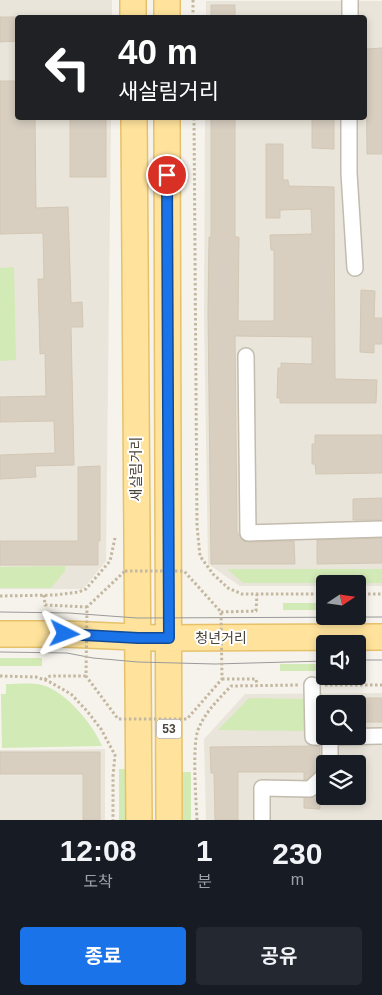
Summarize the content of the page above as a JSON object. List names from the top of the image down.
{
  "streets": {
    "main road": ["새살림거리", "청년거리", "53"]
  },
  "crossings": [
    ["새살림거리", "청년거리"],
    ["청년거리", "53"]
  ],
  "north": "right",
  "page": {
    "turn": ["40 m", "새살림거리"],
    "eta": [
      "12:08",
      "도착",
      "1",
      "분",
      "230",
      "m"
    ],
    "buttons": ["종료", "공유"]
  }
}
